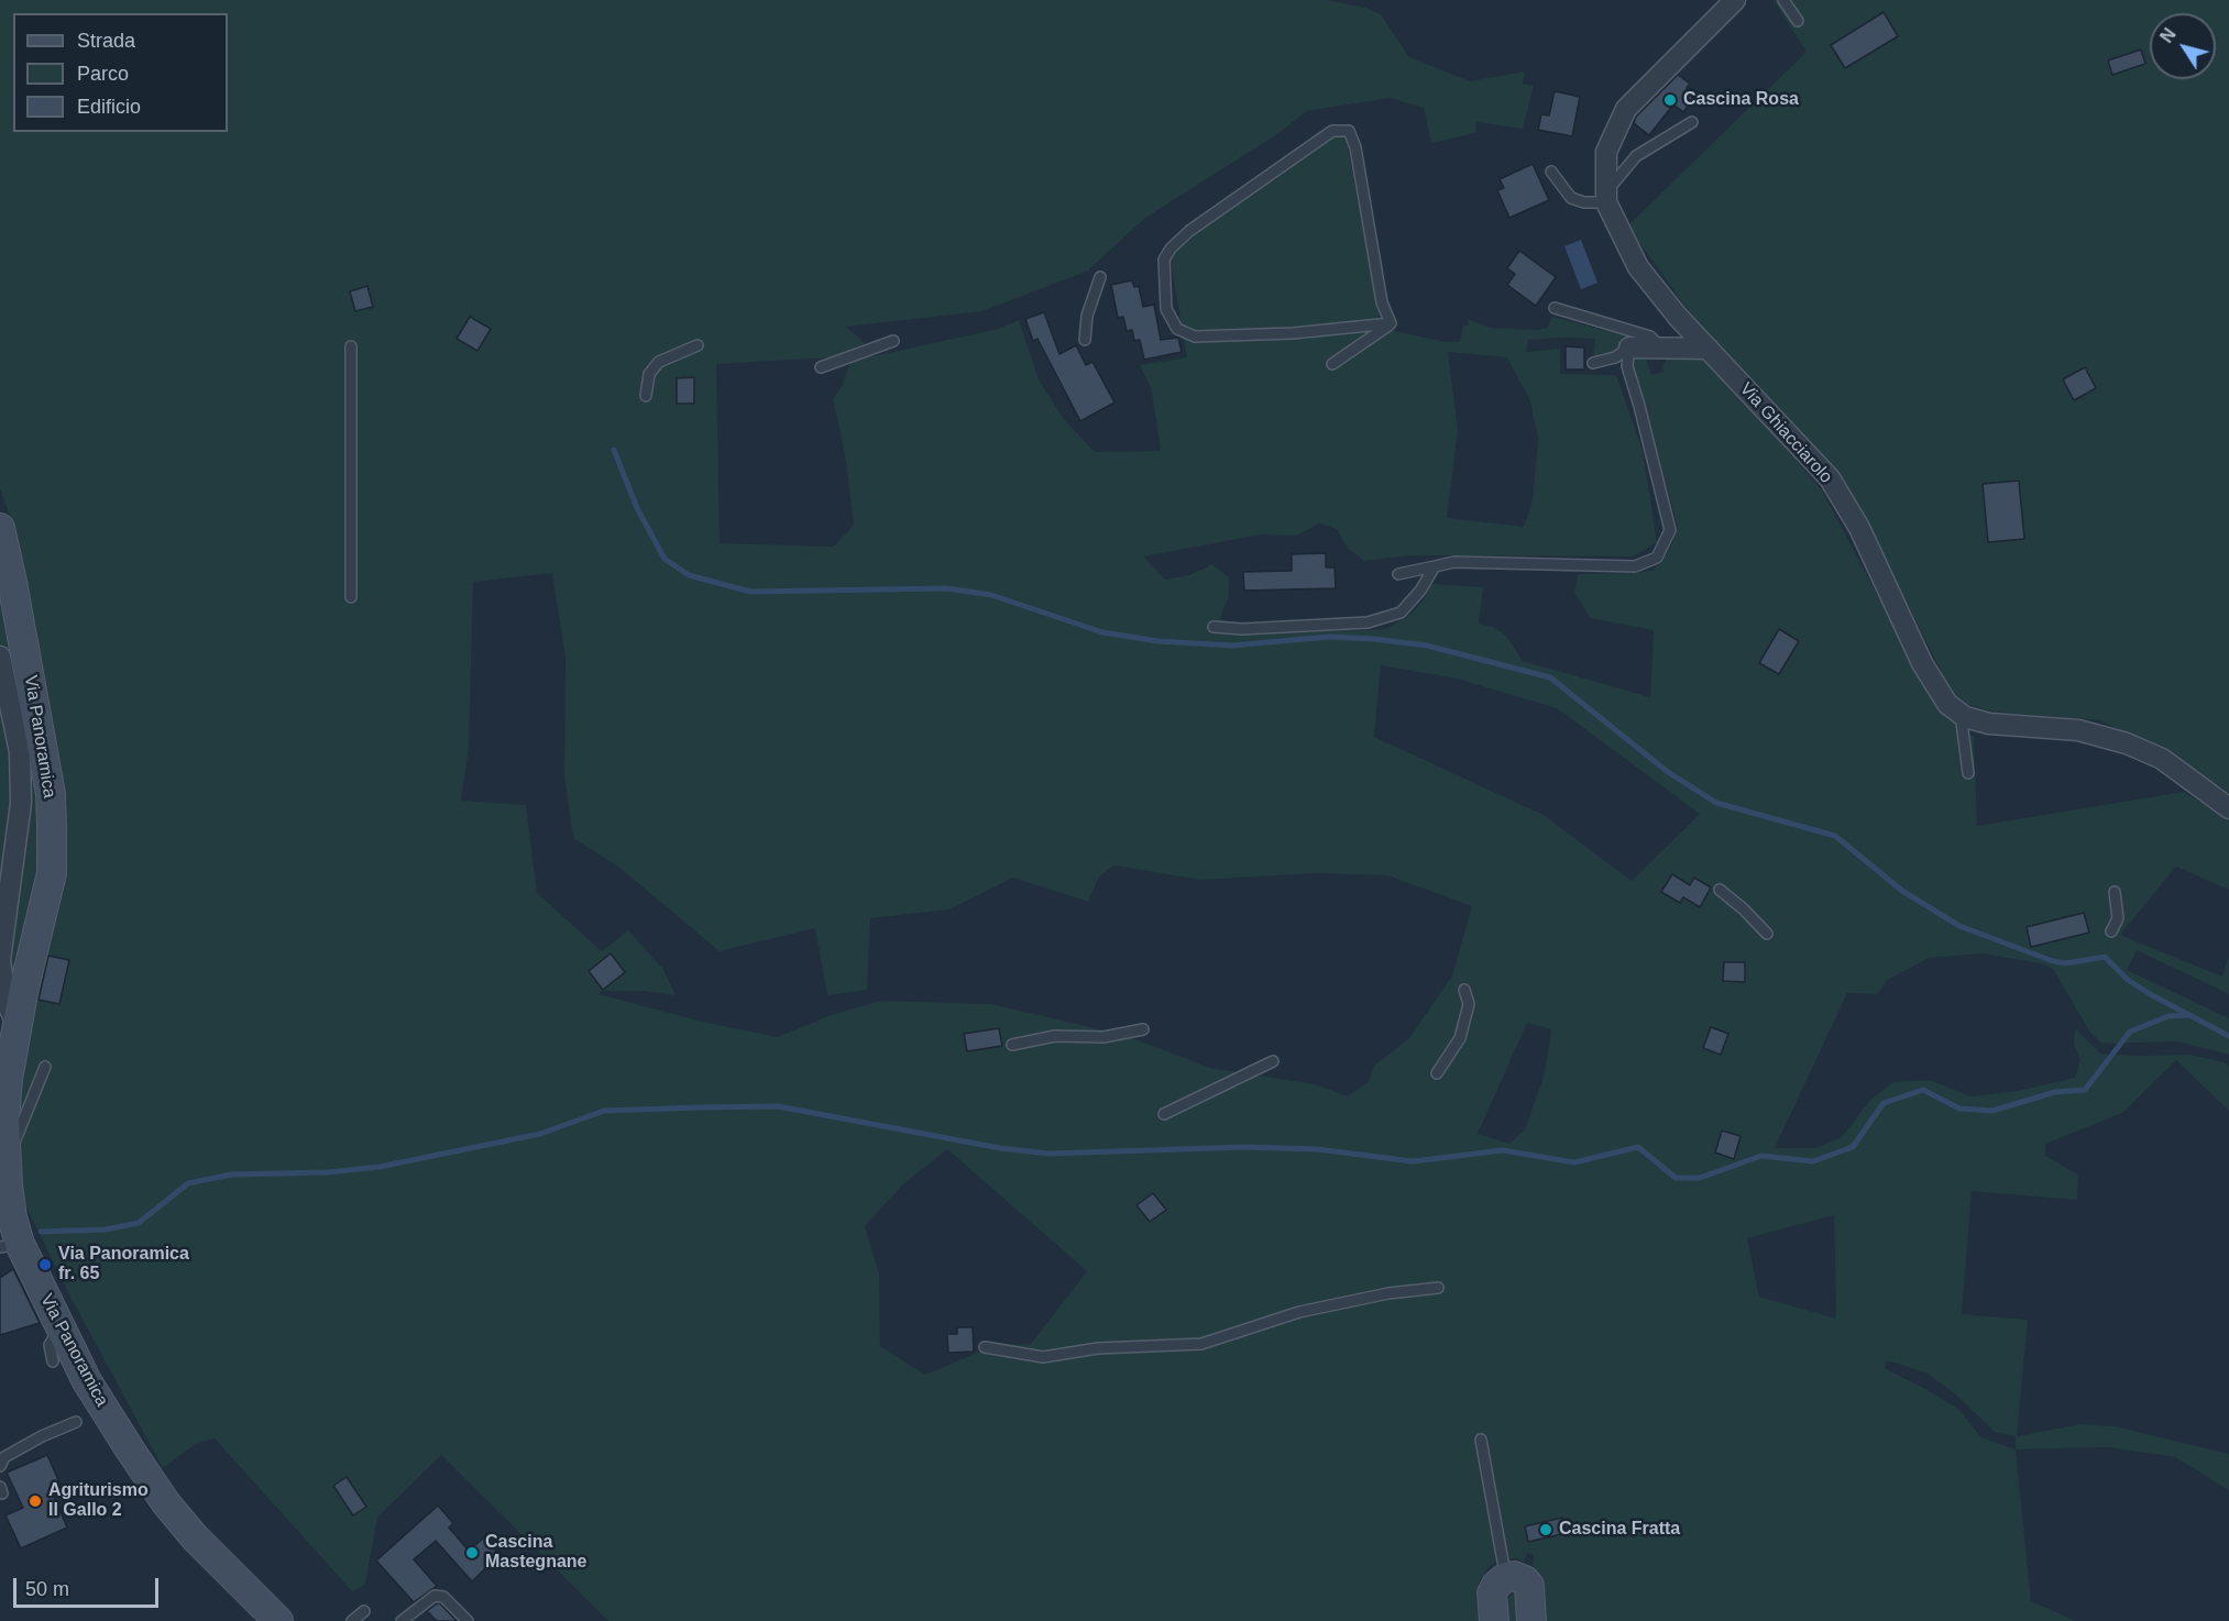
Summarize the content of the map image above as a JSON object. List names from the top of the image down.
{
  "streets": {
    "street": ["Via Ghiacciarolo", "Via Panoramica"]
  },
  "places": [
    "Cascina Rosa",
    "Via Panoramica fr. 65",
    "Agriturismo Il Gallo 2",
    "Cascina Fratta",
    "Cascina Mastegnane"
  ],
  "legend": ["Strada", "Parco", "Edificio"],
  "scale_bar": "50 m",
  "north": "top left"
}
